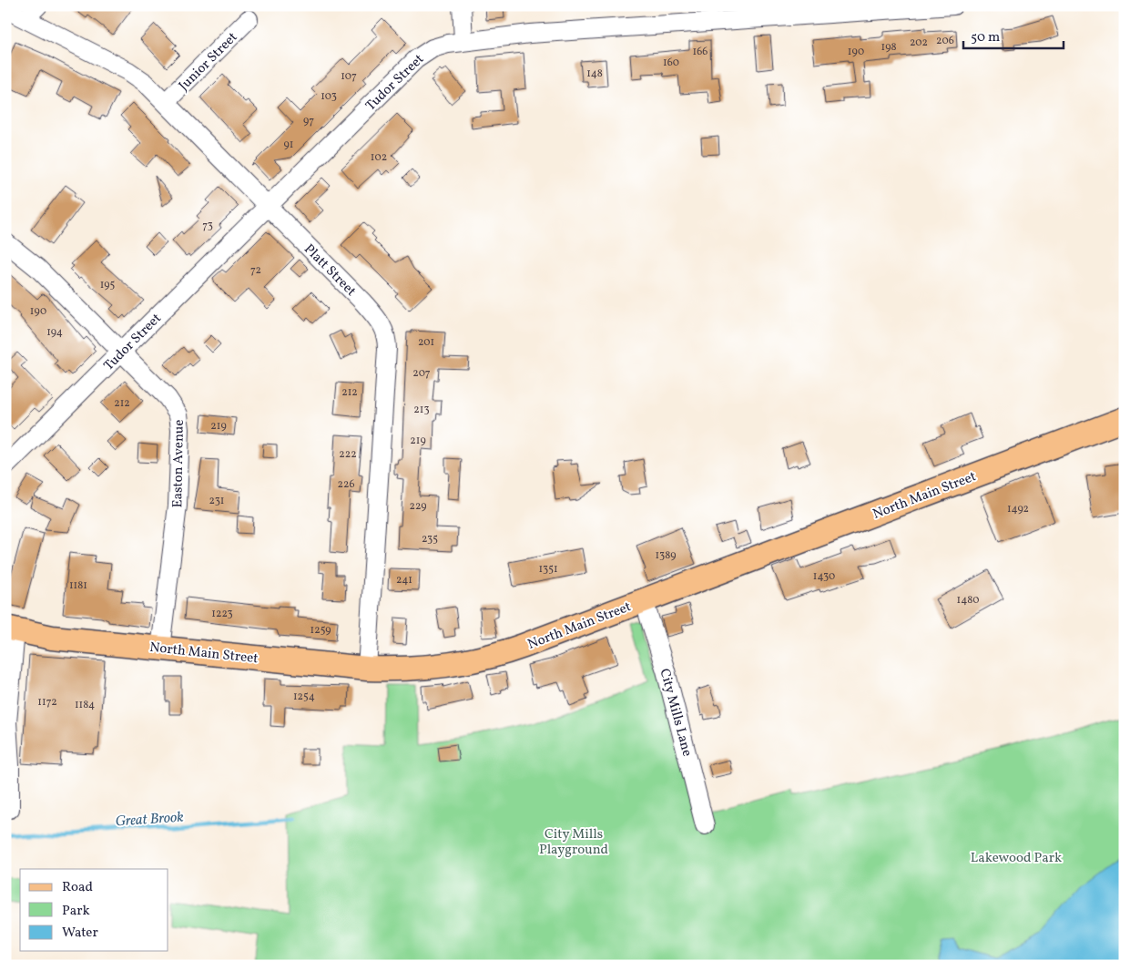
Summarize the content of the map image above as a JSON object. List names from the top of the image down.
{
  "streets": {
    "main road": ["North Main Street"],
    "street": [
      "Junior Street",
      "Tudor Street",
      "Platt Street",
      "Easton Avenue",
      "City Mills Lane"
    ]
  },
  "crossings": [
    ["Junior Street", "Platt Street"],
    ["Tudor Street", "Platt Street"],
    ["Tudor Street", "Easton Avenue"],
    ["Platt Street", "North Main Street"],
    ["Easton Avenue", "North Main Street"],
    ["North Main Street", "City Mills Lane"]
  ],
  "water": ["Great Brook"],
  "parks": ["City Mills Playground", "Lakewood Park"],
  "house_numbers": [
    "206",
    "202",
    "198",
    "166",
    "190",
    "160",
    "148",
    "107",
    "103",
    "97",
    "91",
    "102",
    "73",
    "72",
    "195",
    "190",
    "194",
    "201",
    "207",
    "212",
    "212",
    "213",
    "219",
    "219",
    "222",
    "226",
    "231",
    "229",
    "1492",
    "235",
    "1389",
    "1351",
    "1430",
    "241",
    "1181",
    "1480",
    "1223",
    "1259",
    "1254",
    "1172",
    "1184"
  ],
  "legend": ["Road", "Park", "Water"],
  "scale_bar": "50 m"
}
